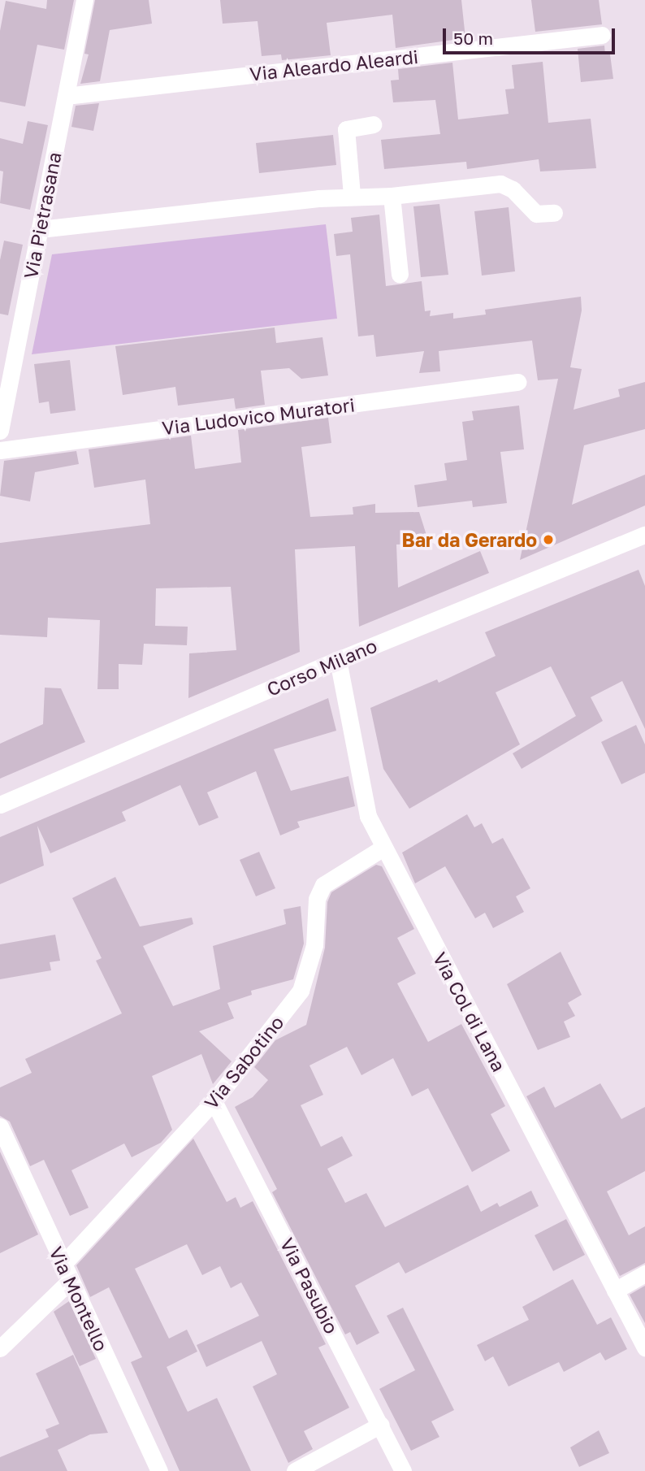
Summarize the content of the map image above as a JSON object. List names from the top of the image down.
{
  "streets": {
    "street": [
      "Via Aleardo Aleardi",
      "Via Pietrasana",
      "Via Ludovico Muratori",
      "Corso Milano",
      "Via Col di Lana",
      "Via Sabotino",
      "Via Pasubio",
      "Via Montello"
    ]
  },
  "crossings": [
    ["Via Aleardo Aleardi", "Via Pietrasana"],
    ["Corso Milano", "Via Col di Lana"],
    ["Via Col di Lana", "Via Sabotino"],
    ["Via Sabotino", "Via Pasubio"],
    ["Via Sabotino", "Via Montello"]
  ],
  "places": ["Bar da Gerardo"],
  "scale_bar": "50 m"
}
